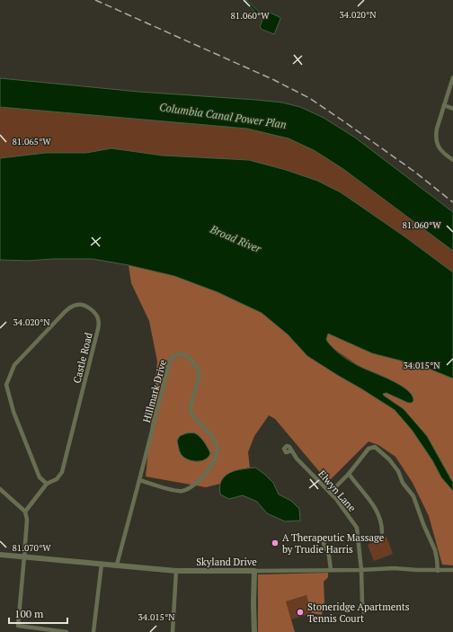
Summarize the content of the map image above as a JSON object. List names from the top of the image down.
{
  "streets": {
    "street": [
      "Castle Road",
      "Hillmark Drive",
      "Elwyn Lane",
      "Skyland Drive"
    ]
  },
  "crossings": [
    ["Hillmark Drive", "Skyland Drive"],
    ["Elwyn Lane", "Skyland Drive"]
  ],
  "water": ["Columbia Canal Power Plan", "Broad River"],
  "places": ["A Therapeutic Massage by Trudie Harris", "Stoneridge Apartments Tennis Court"],
  "scale_bar": "100 m",
  "coordinates": [
    "34.020°N",
    "81.060°W",
    "81.065°W",
    "34.015°N",
    "81.070°W"
  ]
}
